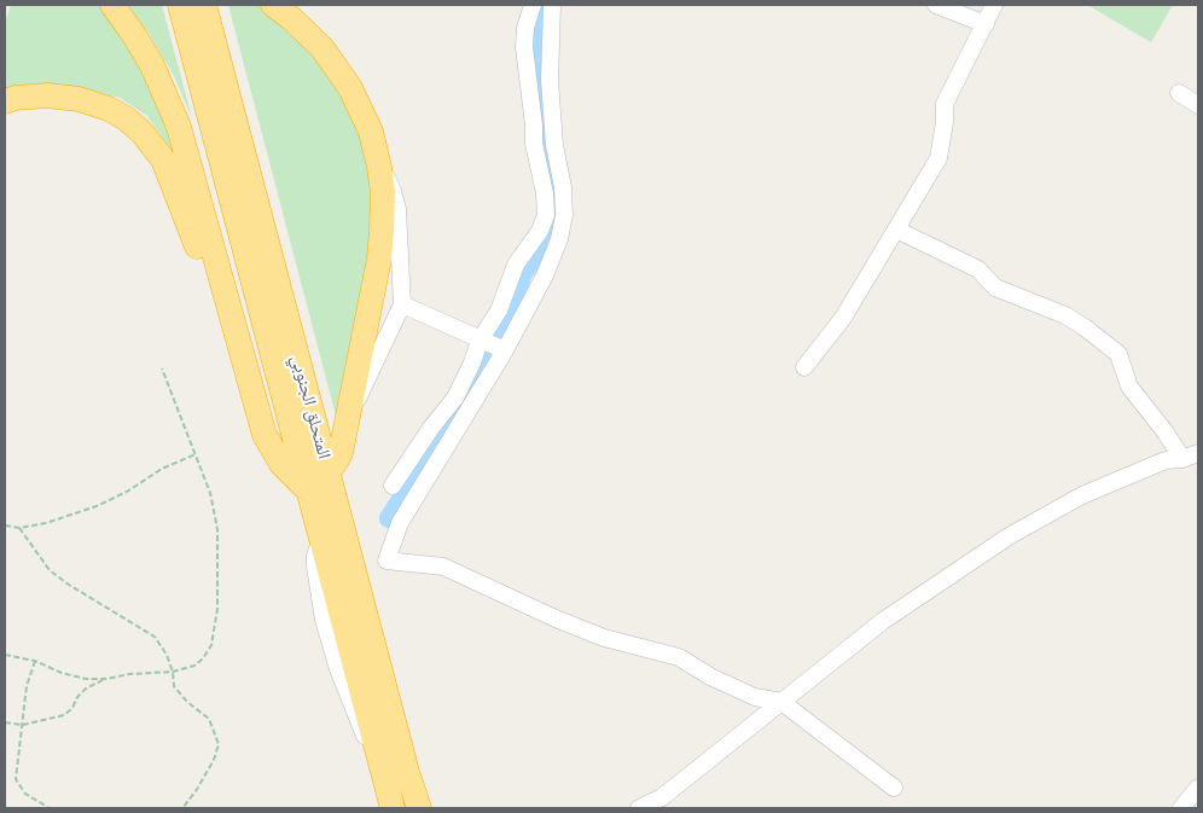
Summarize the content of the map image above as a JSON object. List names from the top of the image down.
{
  "streets": {
    "highway": ["المتحلق الجنوبي"]
  }
}
